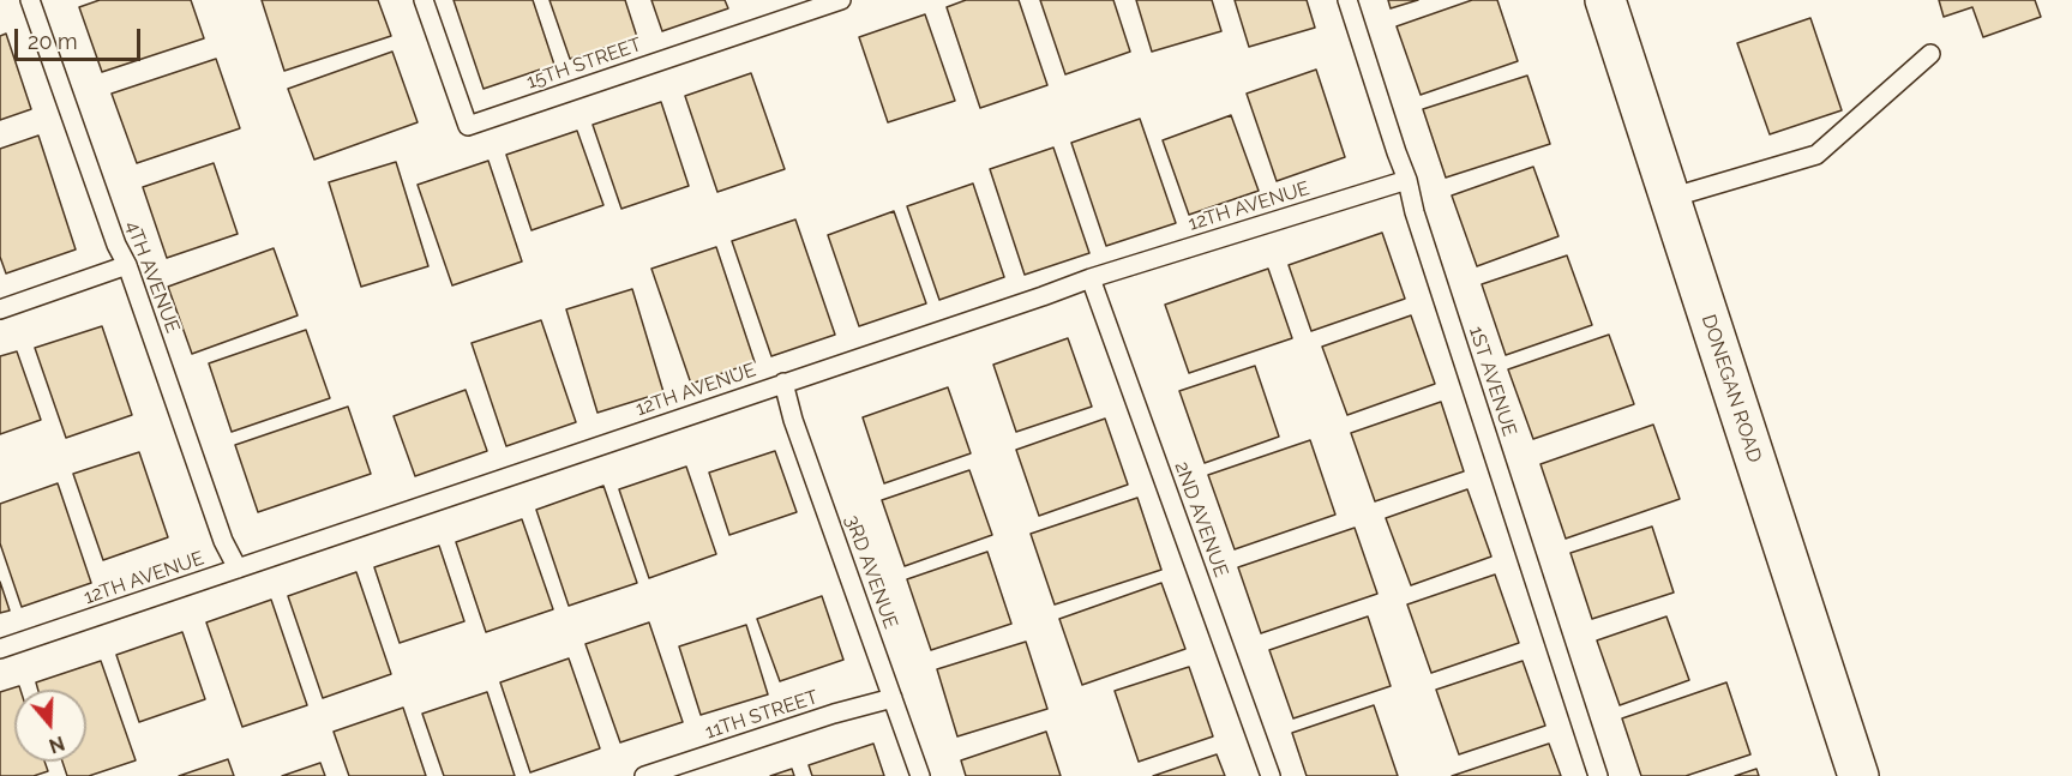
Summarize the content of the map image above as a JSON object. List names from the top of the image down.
{
  "streets": {
    "street": ["DONEGAN ROAD"],
    "lane": [
      "15TH STREET",
      "12TH AVENUE",
      "4TH AVENUE",
      "1ST AVENUE",
      "2ND AVENUE",
      "3RD AVENUE",
      "11TH STREET"
    ]
  },
  "crossings": [
    ["12TH AVENUE", "4TH AVENUE"],
    ["12TH AVENUE", "1ST AVENUE"],
    ["12TH AVENUE", "2ND AVENUE"],
    ["12TH AVENUE", "3RD AVENUE"],
    ["3RD AVENUE", "11TH STREET"]
  ],
  "scale_bar": "20 m",
  "north": "bottom"
}
